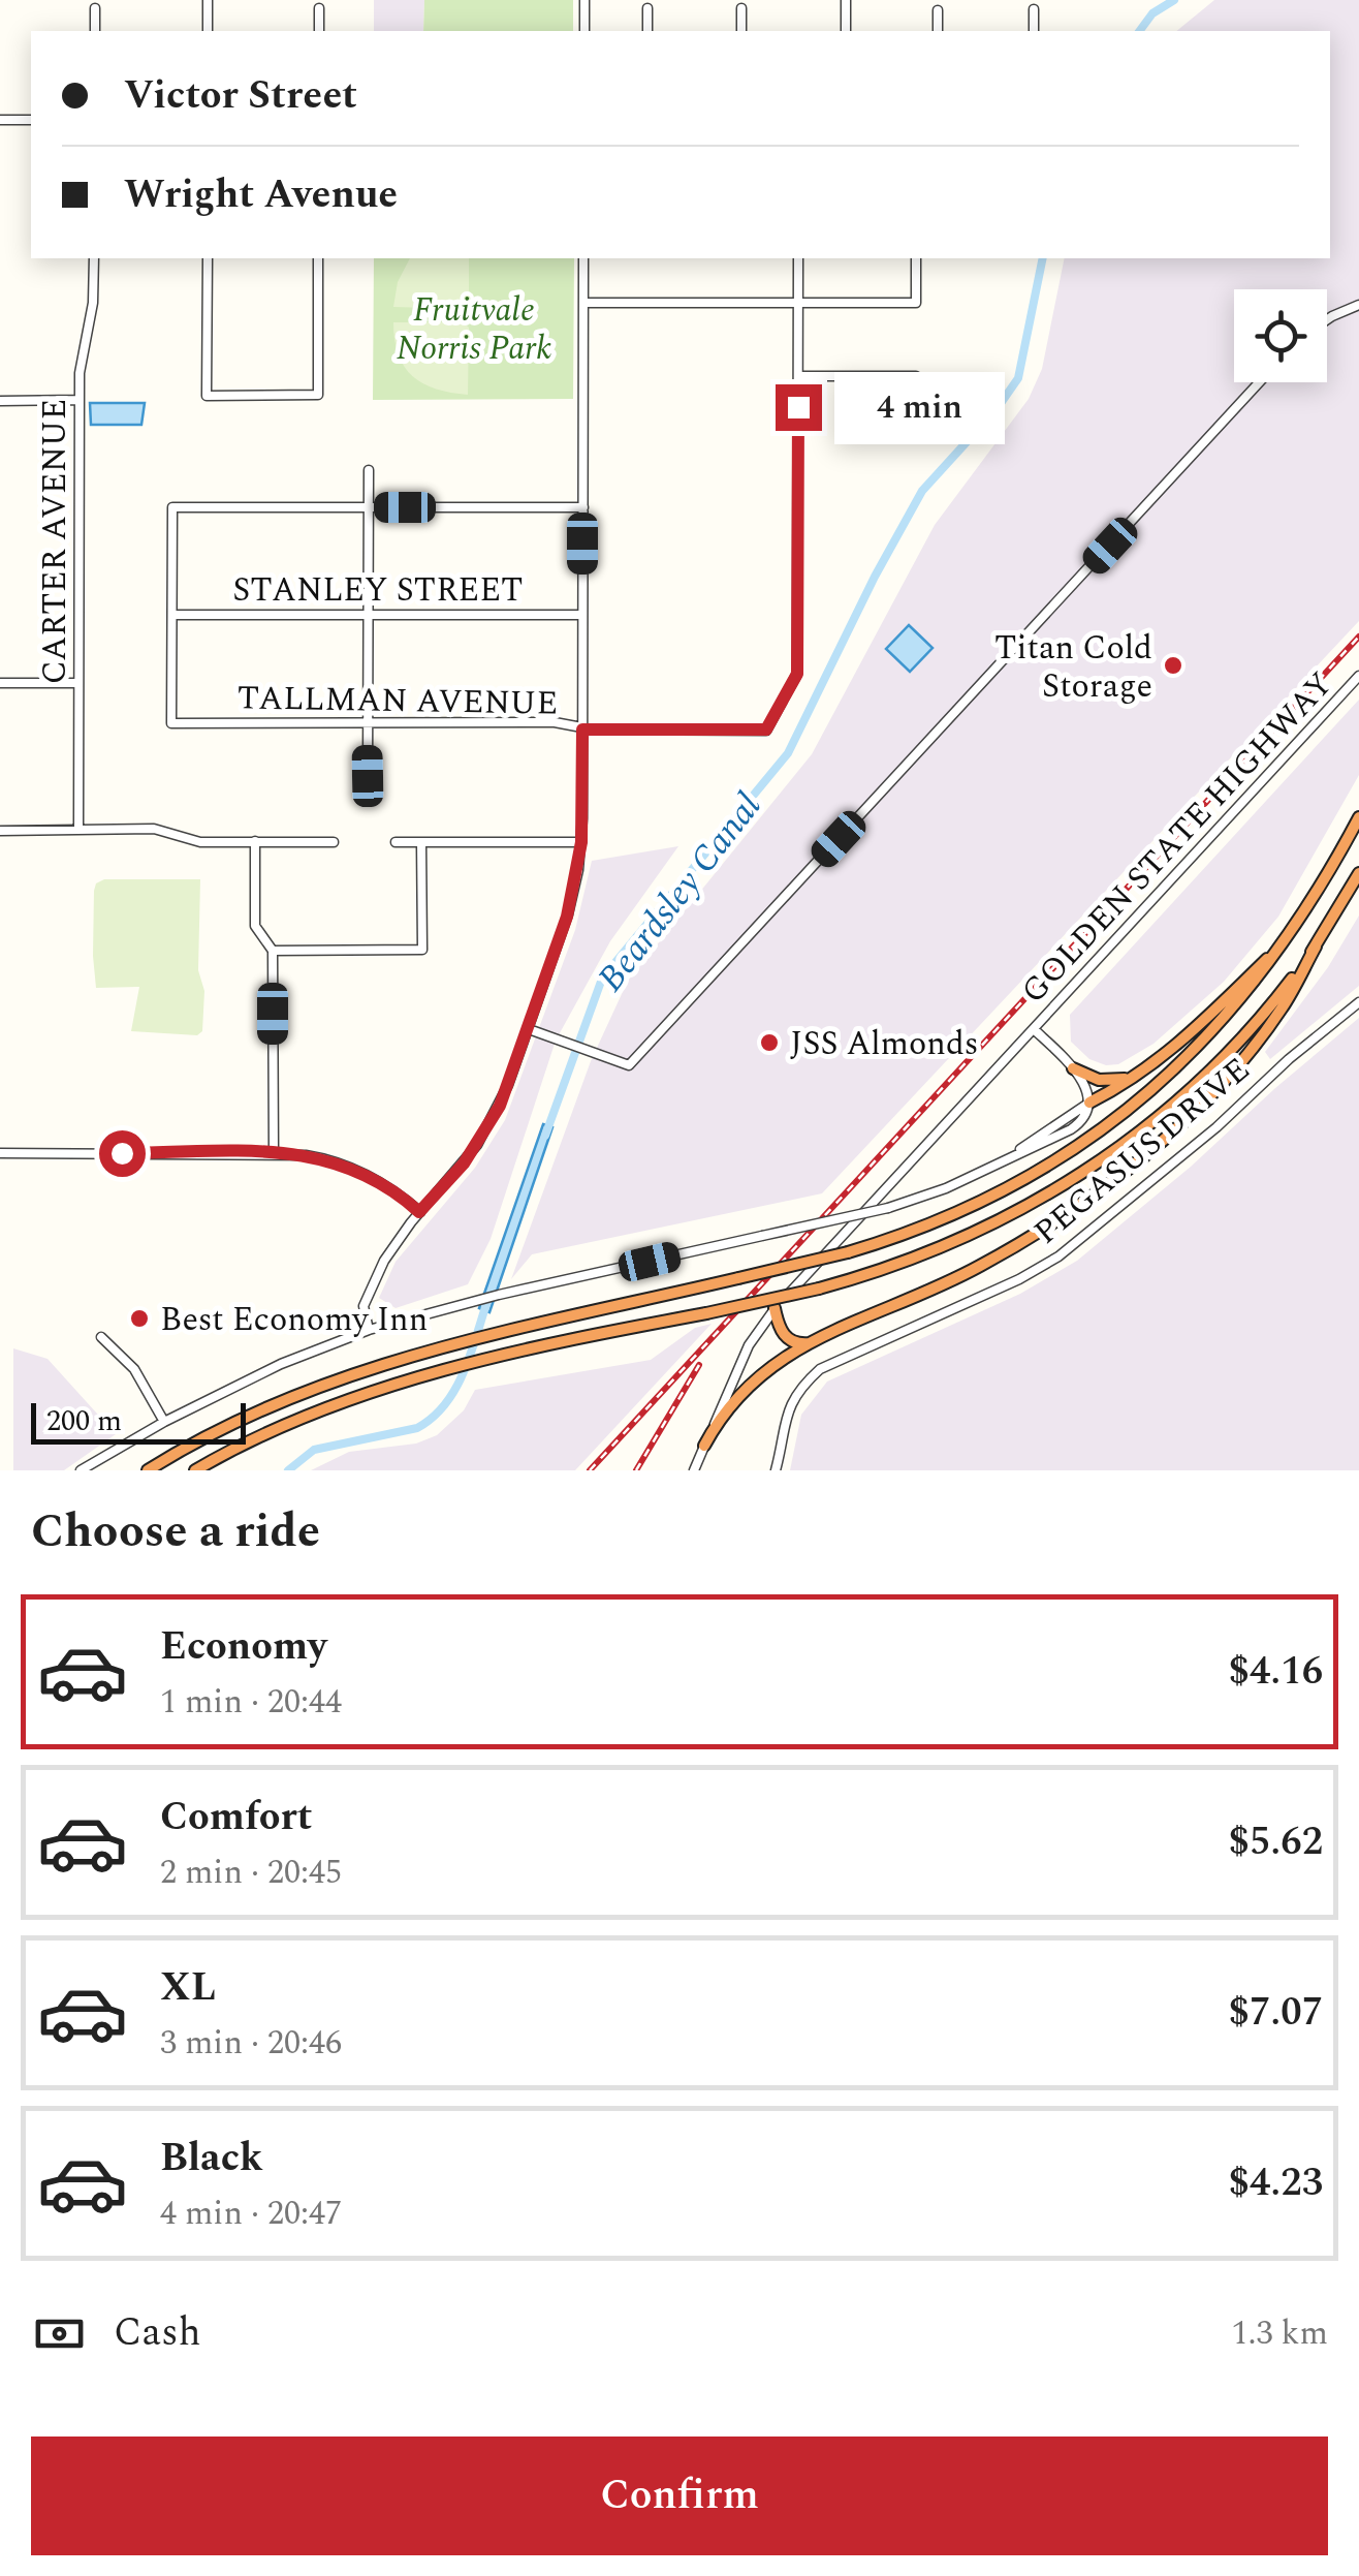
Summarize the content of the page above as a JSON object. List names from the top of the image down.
{
  "streets": {
    "street": [
      "CARTER AVENUE",
      "STANLEY STREET",
      "TALLMAN AVENUE",
      "GOLDEN STATE HIGHWAY",
      "PEGASUS DRIVE"
    ]
  },
  "crossings": [
    ["STANLEY STREET", "TALLMAN AVENUE"]
  ],
  "water": ["Beardsley Canal"],
  "parks": ["Fruitvale Norris Park"],
  "places": ["Titan Cold Storage", "JSS Almonds", "Best Economy Inn"],
  "scale_bar": "200 m",
  "page": {
    "banner": ["Victor Street", "Wright Avenue"],
    "bubble": "4 min",
    "scale": "200 m",
    "heading": "Choose a ride",
    "list": [
      {
        "name": "Economy",
        "note": "1 min · 20:44",
        "value": "$4.16"
      },
      {
        "name": "Comfort",
        "note": "2 min · 20:45",
        "value": "$5.62"
      },
      {
        "name": "XL",
        "note": "3 min · 20:46",
        "value": "$7.07"
      },
      {
        "name": "Black",
        "note": "4 min · 20:47",
        "value": "$4.23"
      }
    ],
    "pay": ["Cash", "1.3 km"],
    "buttons": "Confirm"
  }
}
